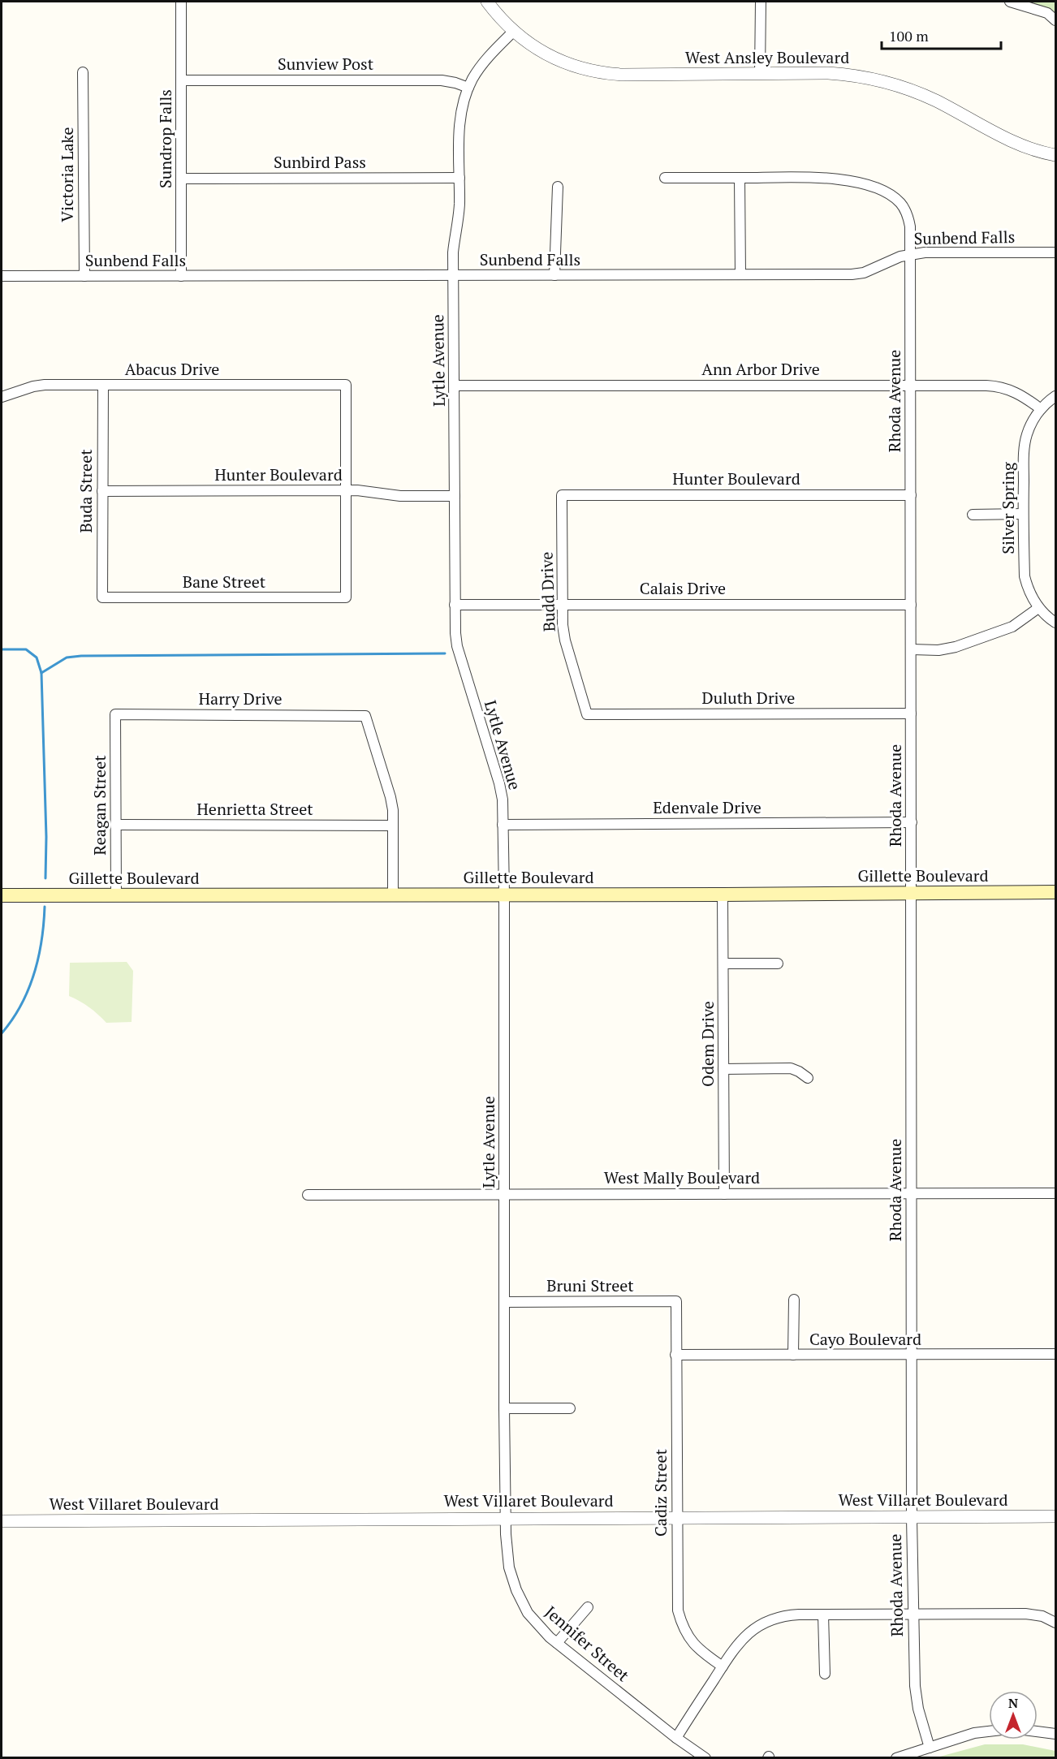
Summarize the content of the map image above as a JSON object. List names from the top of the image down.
{
  "streets": {
    "main road": ["Gillette Boulevard"],
    "street": [
      "West Ansley Boulevard",
      "Sunview Post",
      "Sundrop Falls",
      "Sunbird Pass",
      "Victoria Lake",
      "Sunbend Falls",
      "Lytle Avenue",
      "Abacus Drive",
      "Ann Arbor Drive",
      "Rhoda Avenue",
      "Hunter Boulevard",
      "Buda Street",
      "Silver Spring",
      "Bane Street",
      "Calais Drive",
      "Budd Drive",
      "Duluth Drive",
      "Harry Drive",
      "Reagan Street",
      "Edenvale Drive",
      "Henrietta Street",
      "Odem Drive",
      "West Mally Boulevard",
      "Bruni Street",
      "Cayo Boulevard",
      "Cadiz Street",
      "West Villaret Boulevard",
      "Jennifer Street"
    ]
  },
  "crossings": [
    ["West Ansley Boulevard", "Lytle Avenue"],
    ["Sunview Post", "Sundrop Falls"],
    ["Sunview Post", "Lytle Avenue"],
    ["Sundrop Falls", "Sunbird Pass"],
    ["Sundrop Falls", "Sunbend Falls"],
    ["Sunbird Pass", "Lytle Avenue"],
    ["Victoria Lake", "Sunbend Falls"],
    ["Sunbend Falls", "Lytle Avenue"],
    ["Sunbend Falls", "Rhoda Avenue"],
    ["Lytle Avenue", "Ann Arbor Drive"],
    ["Lytle Avenue", "Hunter Boulevard"],
    ["Lytle Avenue", "Calais Drive"],
    ["Lytle Avenue", "Edenvale Drive"],
    ["Lytle Avenue", "Gillette Boulevard"],
    ["Lytle Avenue", "West Mally Boulevard"],
    ["Lytle Avenue", "Bruni Street"],
    ["Lytle Avenue", "West Villaret Boulevard"],
    ["Lytle Avenue", "Jennifer Street"],
    ["Abacus Drive", "Hunter Boulevard"],
    ["Abacus Drive", "Buda Street"],
    ["Abacus Drive", "Bane Street"],
    ["Ann Arbor Drive", "Rhoda Avenue"],
    ["Ann Arbor Drive", "Silver Spring"],
    ["Rhoda Avenue", "Hunter Boulevard"],
    ["Rhoda Avenue", "Calais Drive"],
    ["Rhoda Avenue", "Duluth Drive"],
    ["Rhoda Avenue", "Edenvale Drive"],
    ["Rhoda Avenue", "Gillette Boulevard"],
    ["Rhoda Avenue", "West Mally Boulevard"],
    ["Rhoda Avenue", "Cayo Boulevard"],
    ["Rhoda Avenue", "West Villaret Boulevard"],
    ["Hunter Boulevard", "Buda Street"],
    ["Hunter Boulevard", "Bane Street"],
    ["Hunter Boulevard", "Budd Drive"],
    ["Buda Street", "Bane Street"],
    ["Calais Drive", "Budd Drive"],
    ["Budd Drive", "Duluth Drive"],
    ["Harry Drive", "Reagan Street"],
    ["Harry Drive", "Henrietta Street"],
    ["Reagan Street", "Henrietta Street"],
    ["Reagan Street", "Gillette Boulevard"],
    ["Gillette Boulevard", "Odem Drive"],
    ["Odem Drive", "West Mally Boulevard"],
    ["Bruni Street", "Cadiz Street"],
    ["Cayo Boulevard", "Cadiz Street"],
    ["Cadiz Street", "West Villaret Boulevard"],
    ["West Villaret Boulevard", "Jennifer Street"]
  ],
  "scale_bar": "100 m",
  "north": "top"
}
